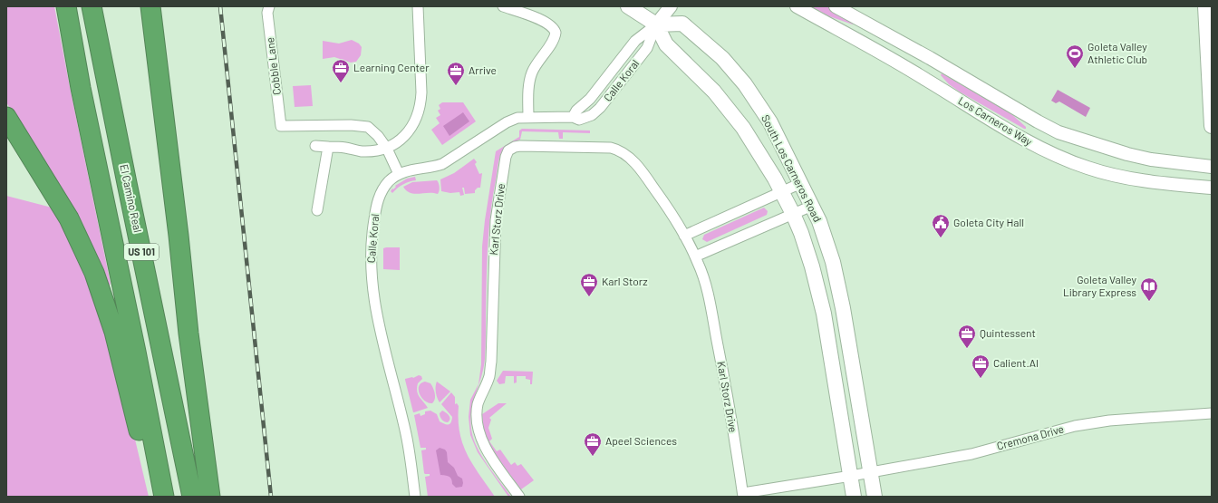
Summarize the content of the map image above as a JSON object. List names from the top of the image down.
{
  "streets": {
    "highway": ["El Camino Real", "US 101"],
    "main road": ["South Los Carneros Road"],
    "street": [
      "Cobble Lane",
      "Calle Koral",
      "Los Carneros Way",
      "Karl Storz Drive",
      "Cremona Drive"
    ]
  },
  "crossings": [
    ["Calle Koral", "South Los Carneros Road"],
    ["South Los Carneros Road", "Cremona Drive"],
    ["Karl Storz Drive", "Cremona Drive"]
  ],
  "places": {
    "sports": ["Goleta Valley Athletic Club"],
    "office": [
      "Learning Center",
      "Arrive",
      "Karl Storz",
      "Quintessent",
      "Calient.AI",
      "Apeel Sciences"
    ],
    "public building": ["Goleta City Hall"],
    "library": ["Goleta Valley Library Express"]
  }
}
